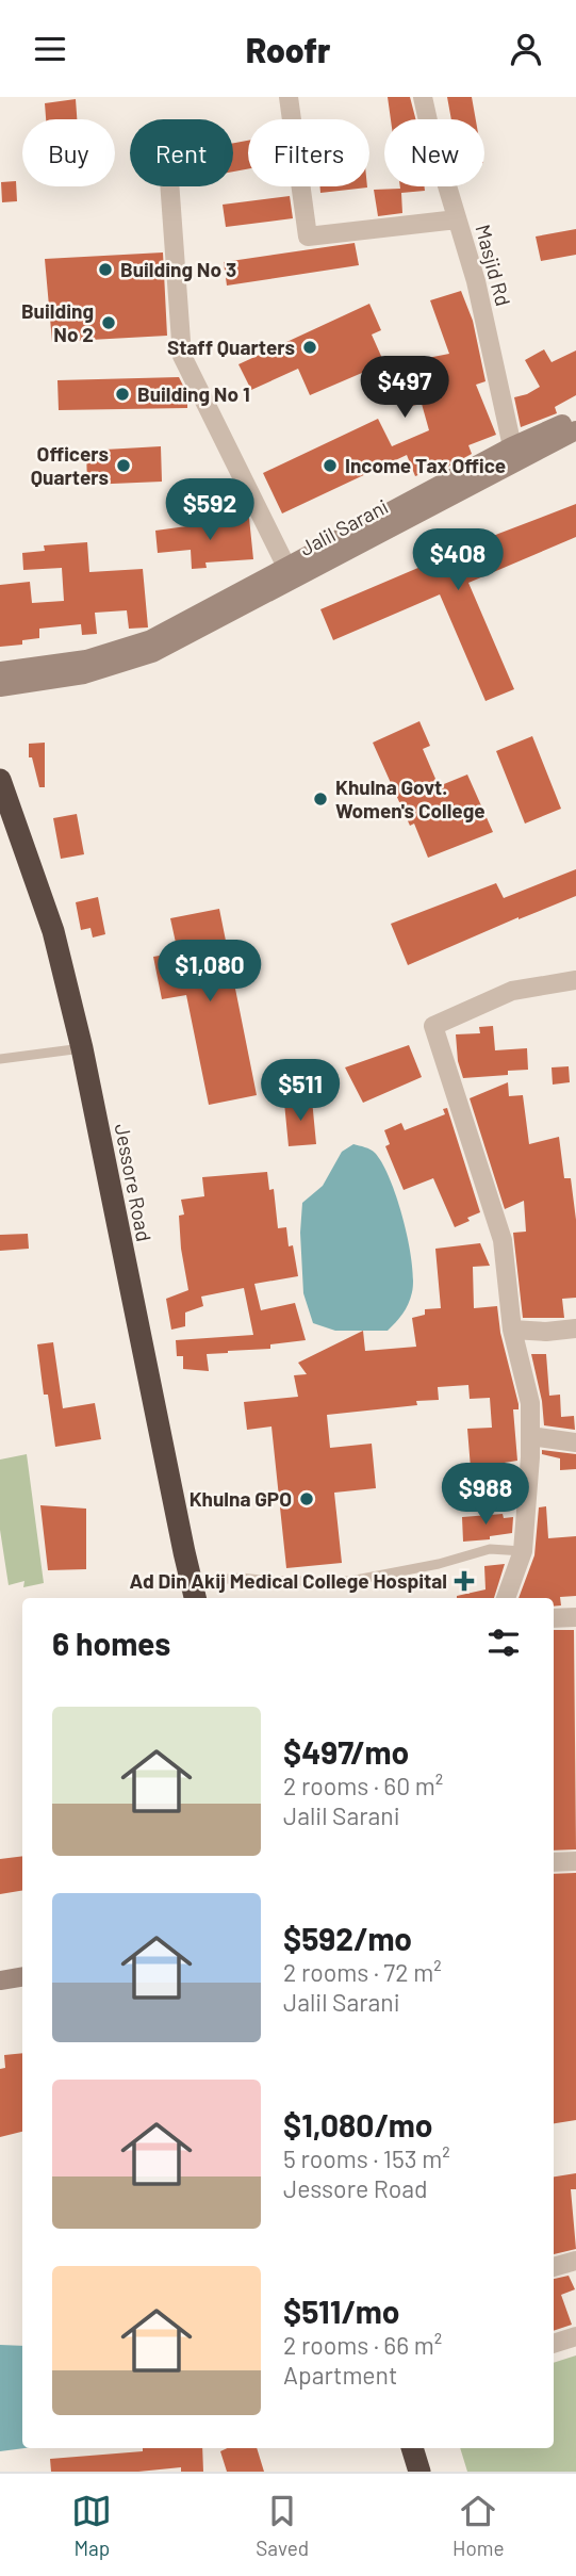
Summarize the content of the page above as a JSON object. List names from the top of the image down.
{
  "streets": {
    "highway": ["Jessore Road"],
    "main road": ["Jalil Sarani"],
    "street": ["Masjid Rd"]
  },
  "crossings": [
    ["Masjid Rd", "Jalil Sarani"]
  ],
  "places": {
    "other": [
      "Building No 3",
      "Building No 2",
      "Staff Quarters",
      "Building No 1",
      "Officers Quarters",
      "Income Tax Office",
      "Khulna Govt. Women's College",
      "Khulna GPO"
    ],
    "health": ["Ad Din Akij Medical College Hospital"]
  },
  "page": {
    "header": "Roofr",
    "chip": [
      "Buy",
      "Rent",
      "Filters",
      "New"
    ],
    "price": [
      "$497",
      "$592",
      "$408",
      "$1,080",
      "$511",
      "$988"
    ],
    "heading": "6 homes",
    "list": [
      {
        "name": "$497/mo",
        "note": "2 rooms · 60 m² · Jalil Sarani"
      },
      {
        "name": "$592/mo",
        "note": "2 rooms · 72 m² · Jalil Sarani"
      },
      {
        "name": "$1,080/mo",
        "note": "5 rooms · 153 m² · Jessore Road"
      },
      {
        "name": "$511/mo",
        "note": "2 rooms · 66 m² · Apartment"
      }
    ],
    "tabs": ["Map", "Saved", "Home"]
  }
}
